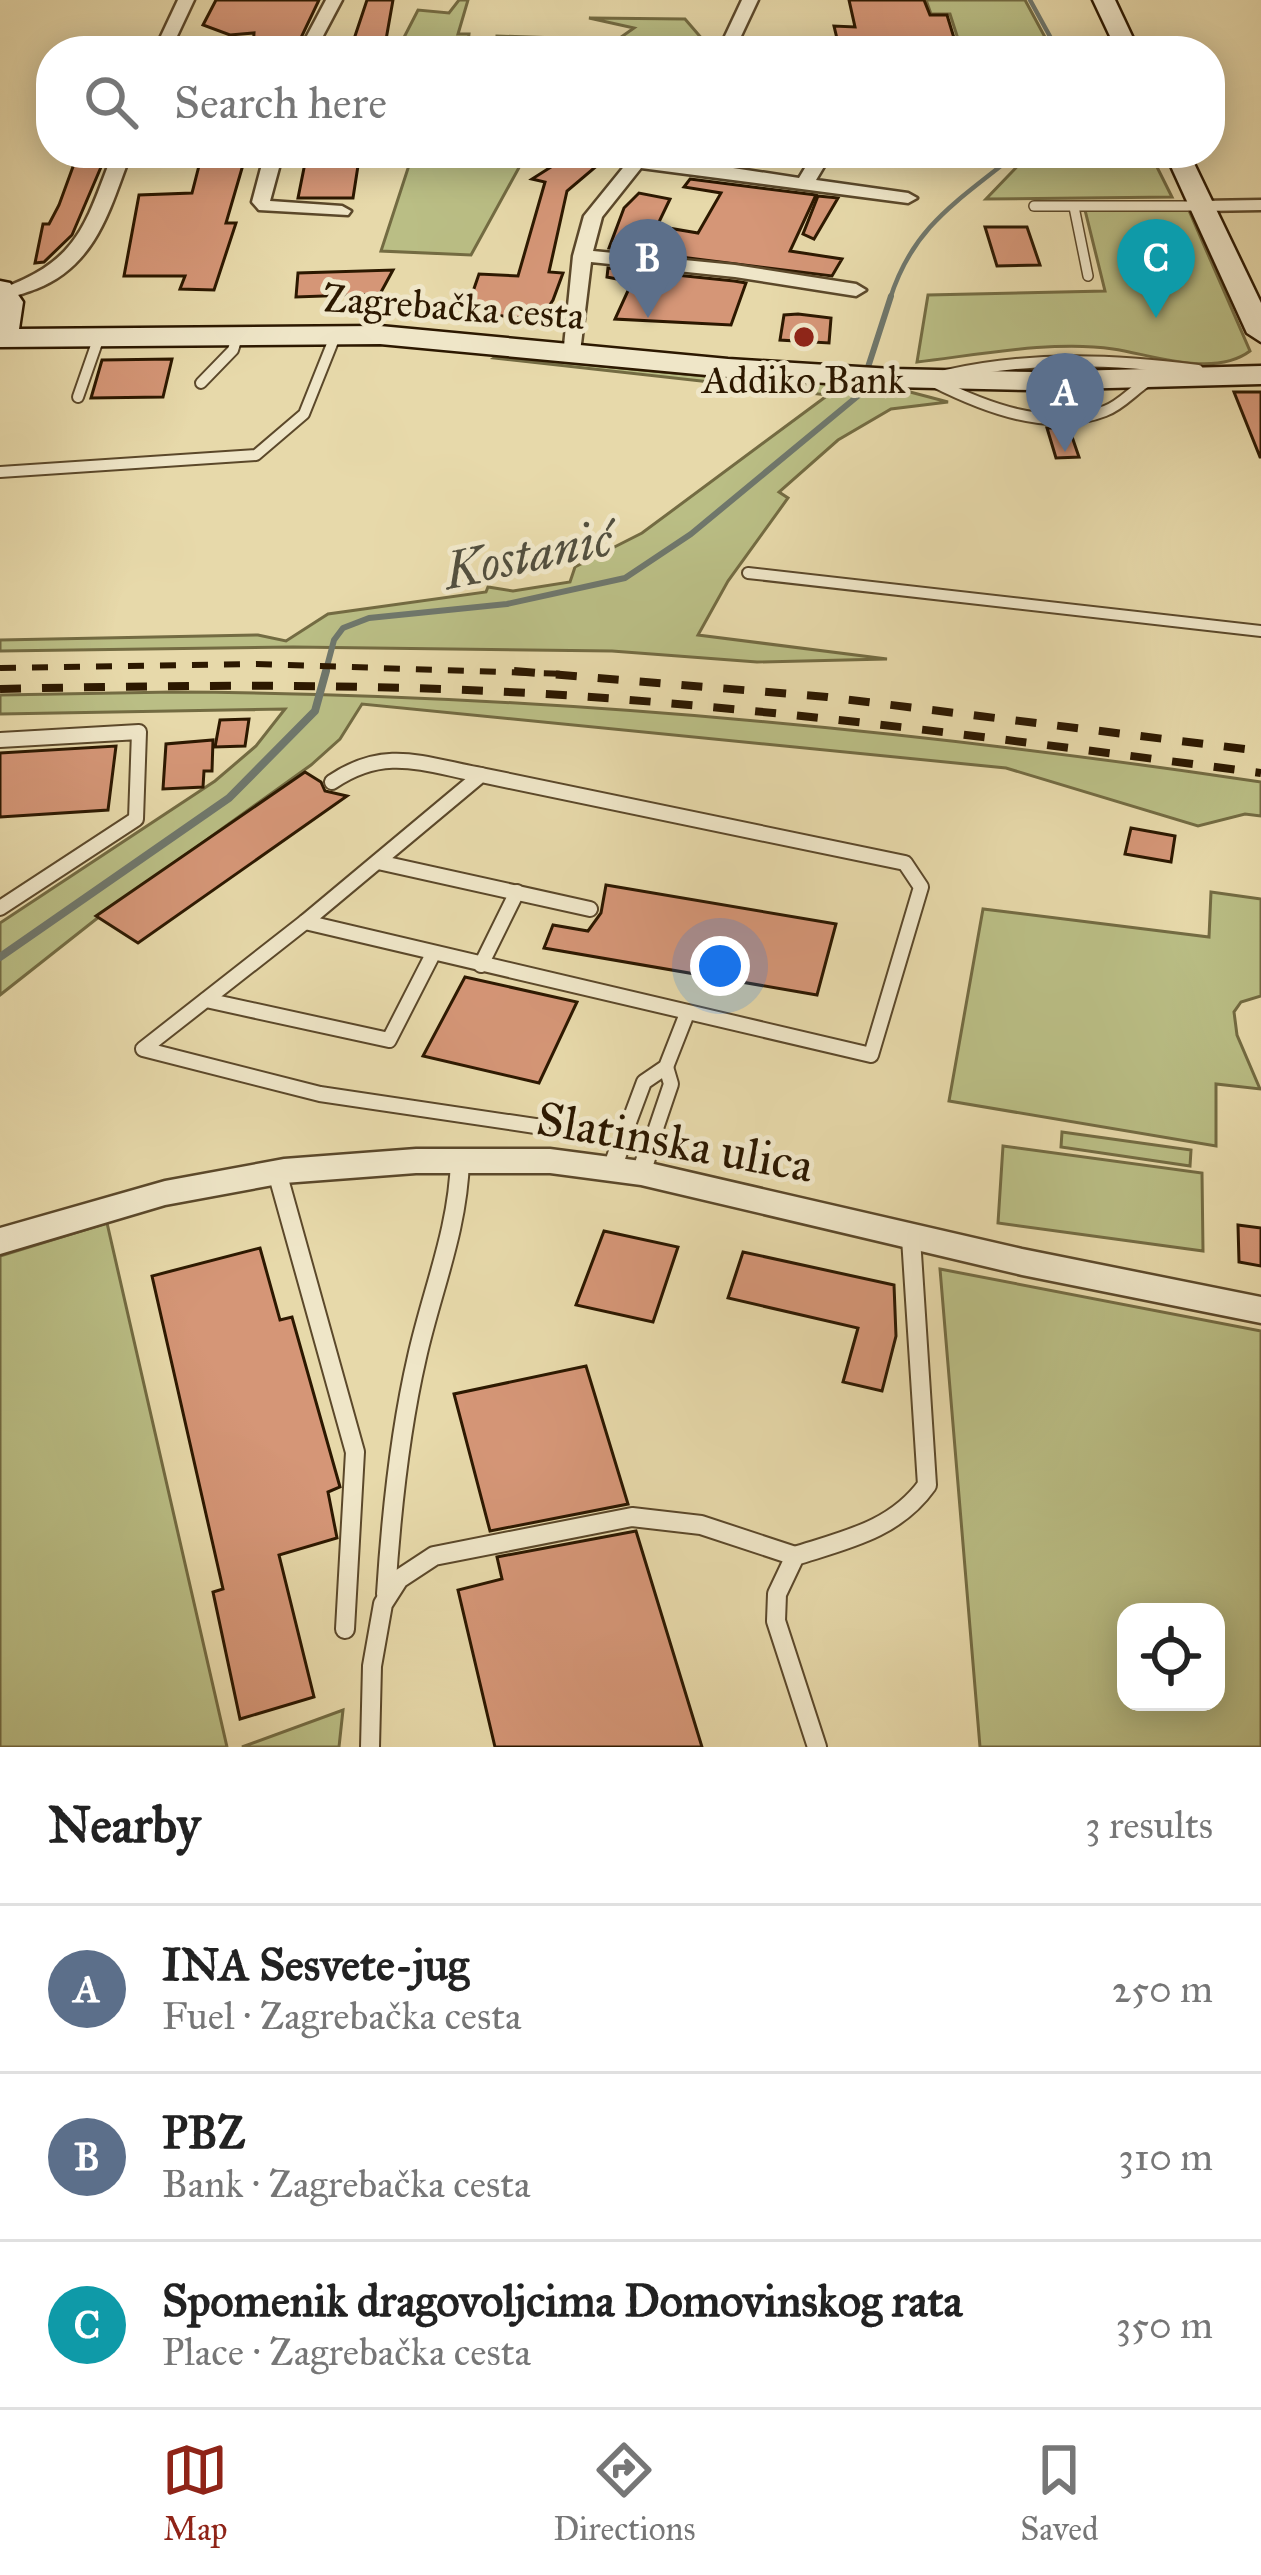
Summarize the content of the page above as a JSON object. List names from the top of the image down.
{
  "streets": {
    "main road": ["Zagrebačka cesta"],
    "street": ["Slatinska ulica"]
  },
  "water": ["Kostanić"],
  "places": ["Addiko Bank"],
  "page": {
    "search": "Search here",
    "pins": ["B", "C", "A"],
    "heading": ["Nearby", "3 results"],
    "list": [
      {
        "mark": "A",
        "name": "INA Sesvete-jug",
        "note": "Fuel · Zagrebačka cesta",
        "value": "250 m"
      },
      {
        "mark": "B",
        "name": "PBZ",
        "note": "Bank · Zagrebačka cesta",
        "value": "310 m"
      },
      {
        "mark": "C",
        "name": "Spomenik dragovoljcima Domovinskog rata",
        "note": "Place · Zagrebačka cesta",
        "value": "350 m"
      }
    ],
    "nav": ["Map", "Directions", "Saved"]
  }
}
